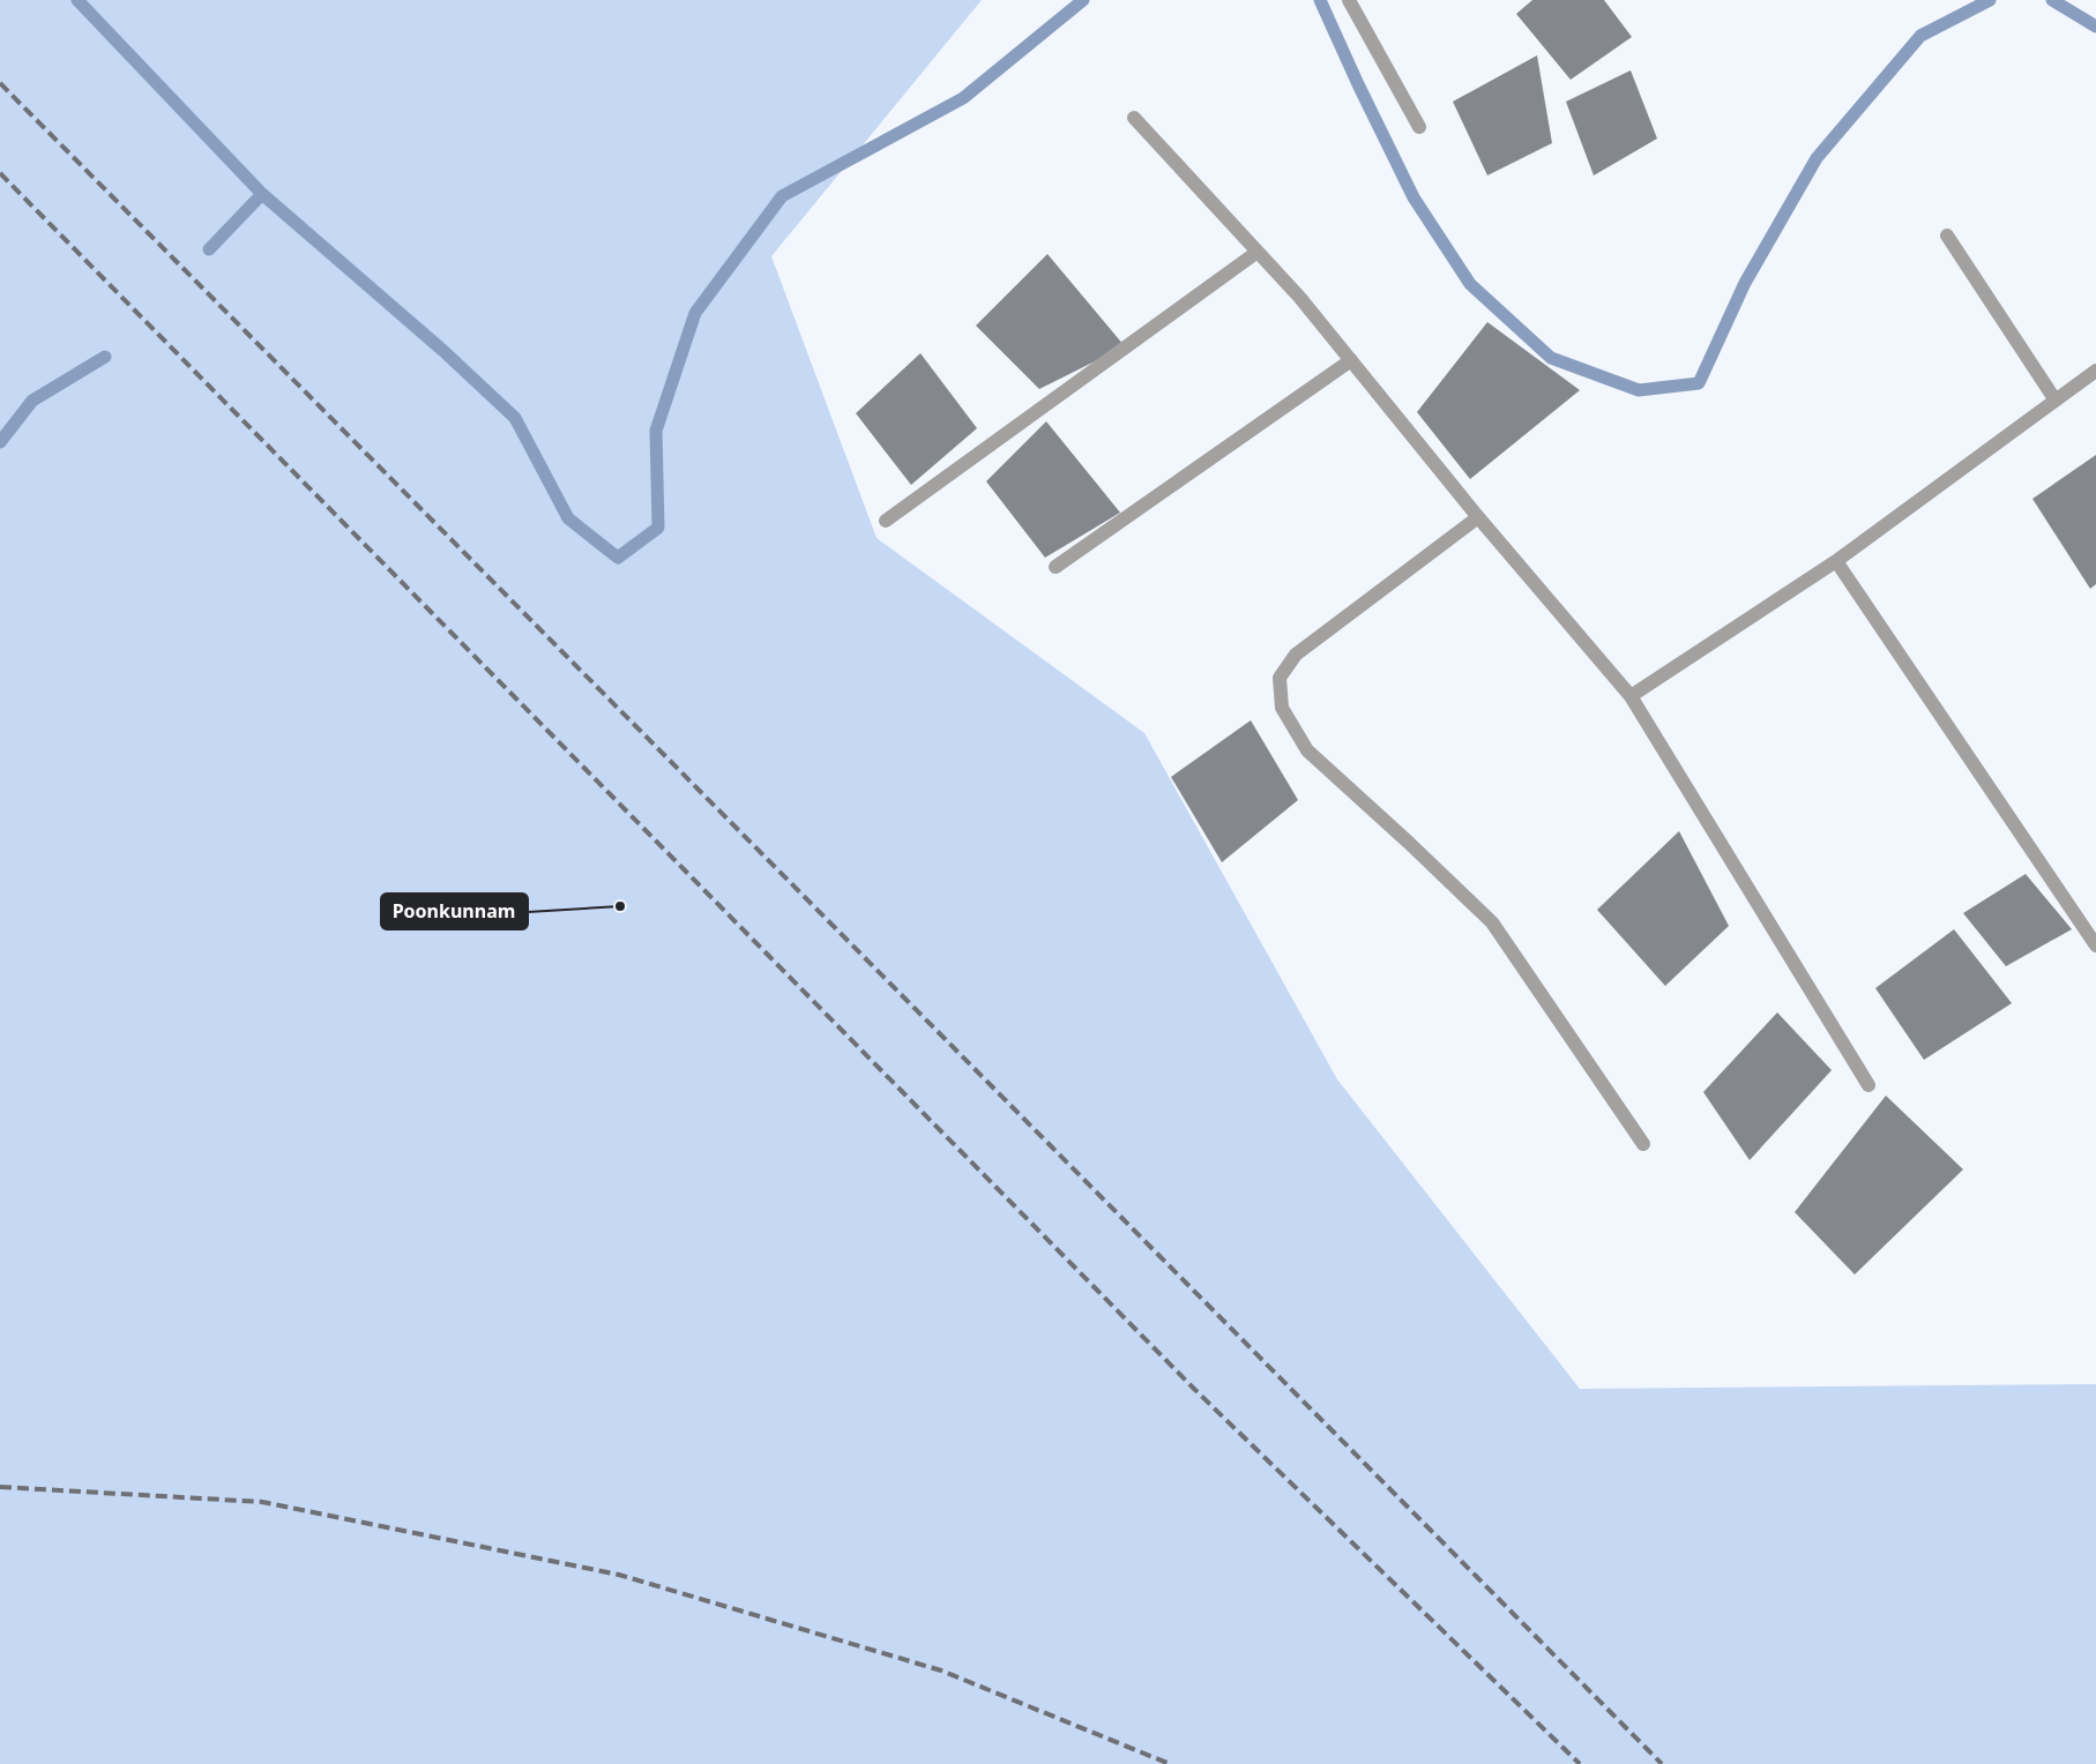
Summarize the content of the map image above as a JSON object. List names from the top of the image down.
{
  "places": ["Poonkunnam"]
}
